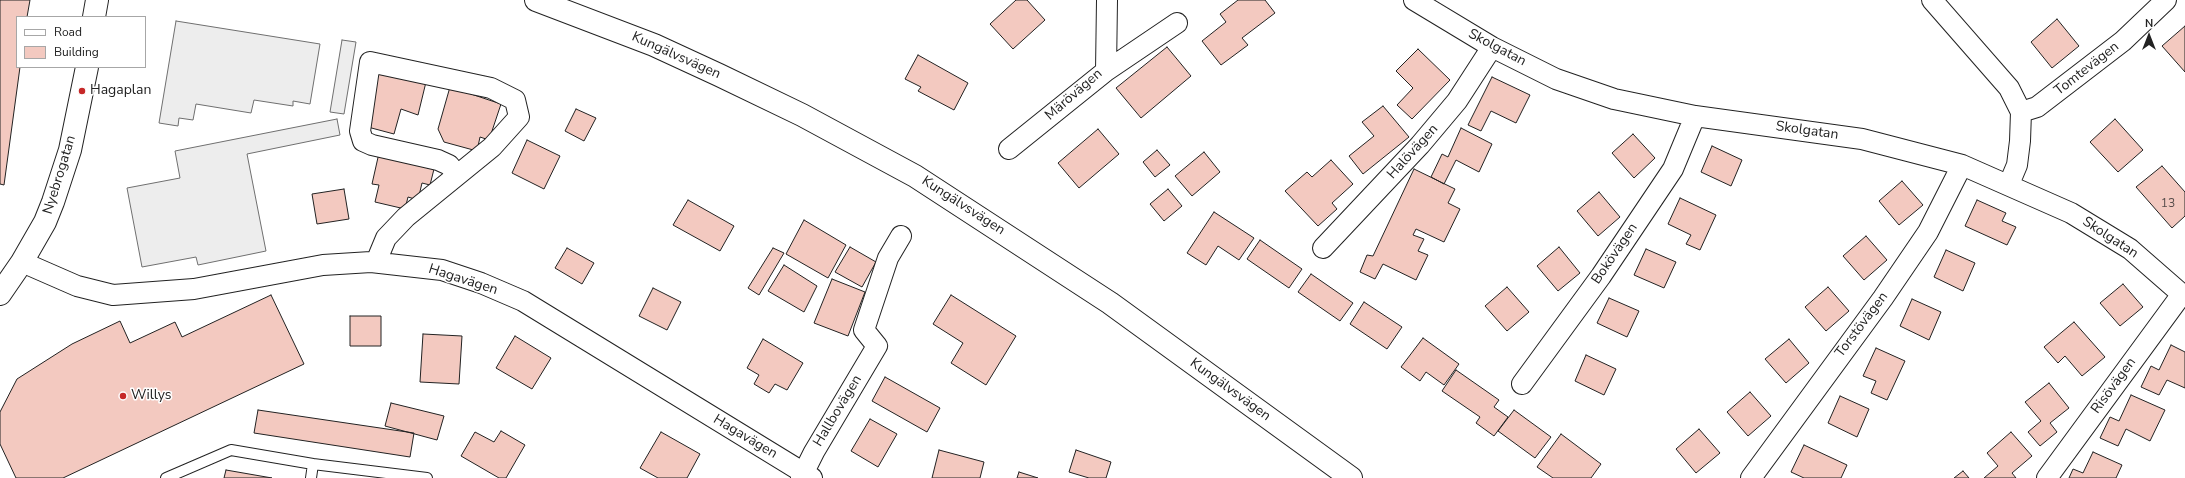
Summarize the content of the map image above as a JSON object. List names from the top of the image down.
{
  "streets": {
    "main road": ["Kungälvsvägen", "Nyebrogatan"],
    "street": [
      "Skolgatan",
      "Tomtevägen",
      "Märövägen",
      "Halövägen",
      "Bokövägen",
      "Hagavägen",
      "Torstövägen",
      "Risövägen",
      "Hallbovägen"
    ]
  },
  "crossings": [
    ["Skolgatan", "Halövägen"],
    ["Skolgatan", "Bokövägen"],
    ["Skolgatan", "Torstövägen"],
    ["Skolgatan", "Risövägen"],
    ["Nyebrogatan", "Hagavägen"],
    ["Hagavägen", "Hallbovägen"]
  ],
  "places": ["Hagaplan", "Willys"],
  "house_numbers": ["13"],
  "legend": ["Road", "Building"],
  "north": "top"
}
